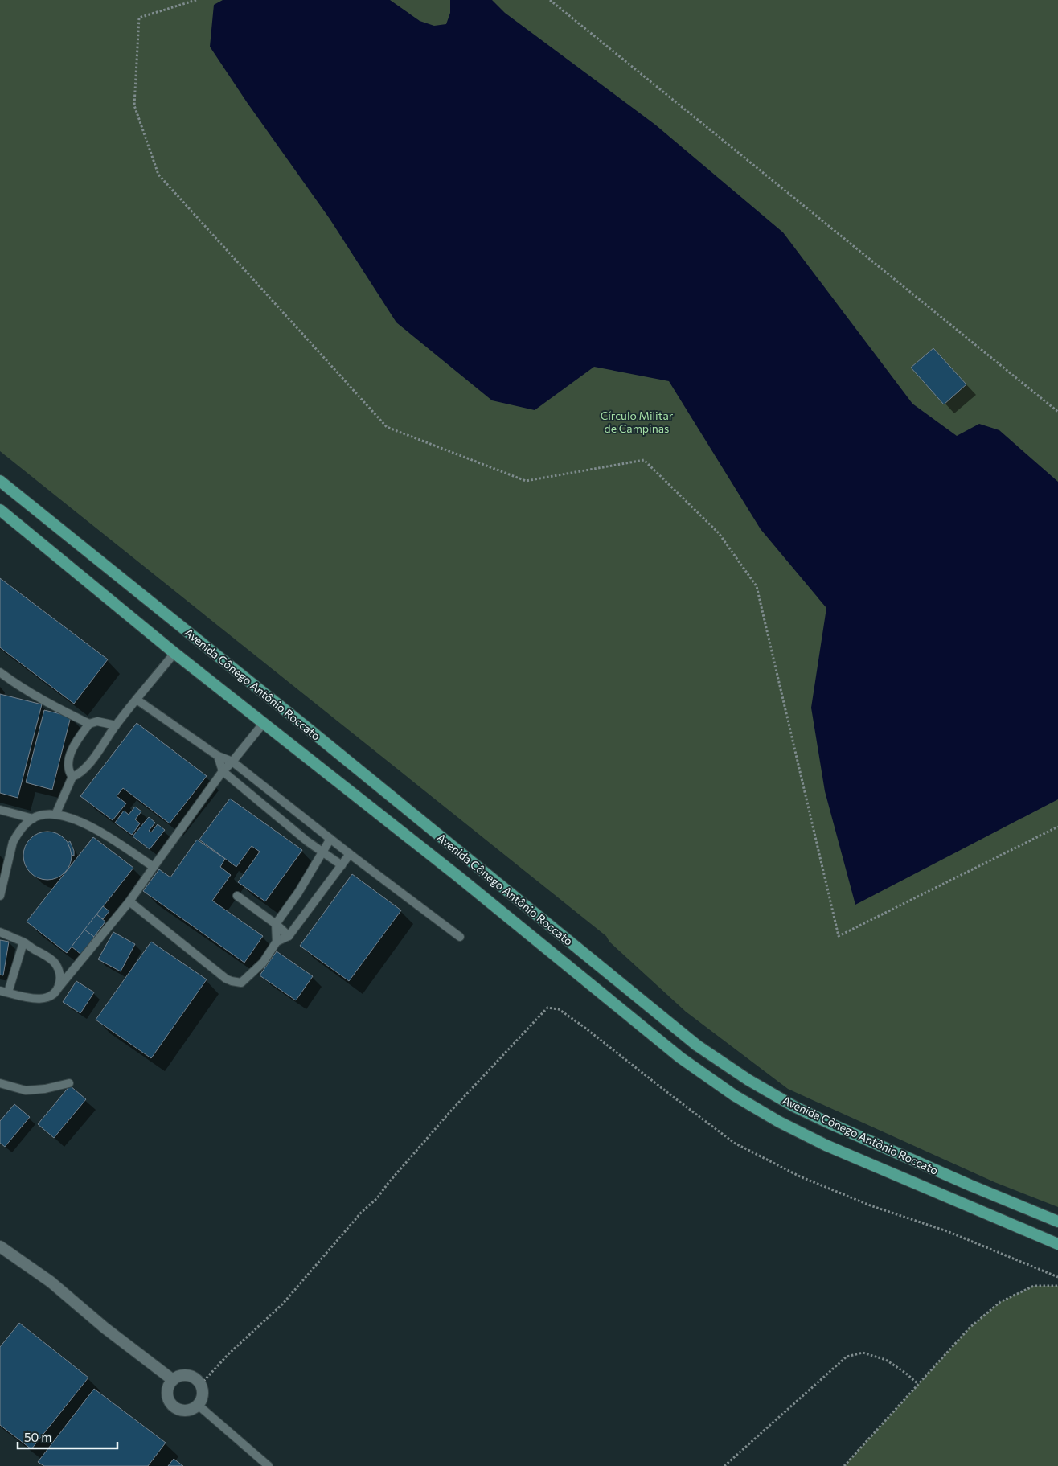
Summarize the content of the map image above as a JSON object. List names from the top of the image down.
{
  "streets": {
    "main road": ["Avenida Cônego Antônio Roccato"]
  },
  "parks": ["Círculo Militar de Campinas"],
  "scale_bar": "50 m"
}
